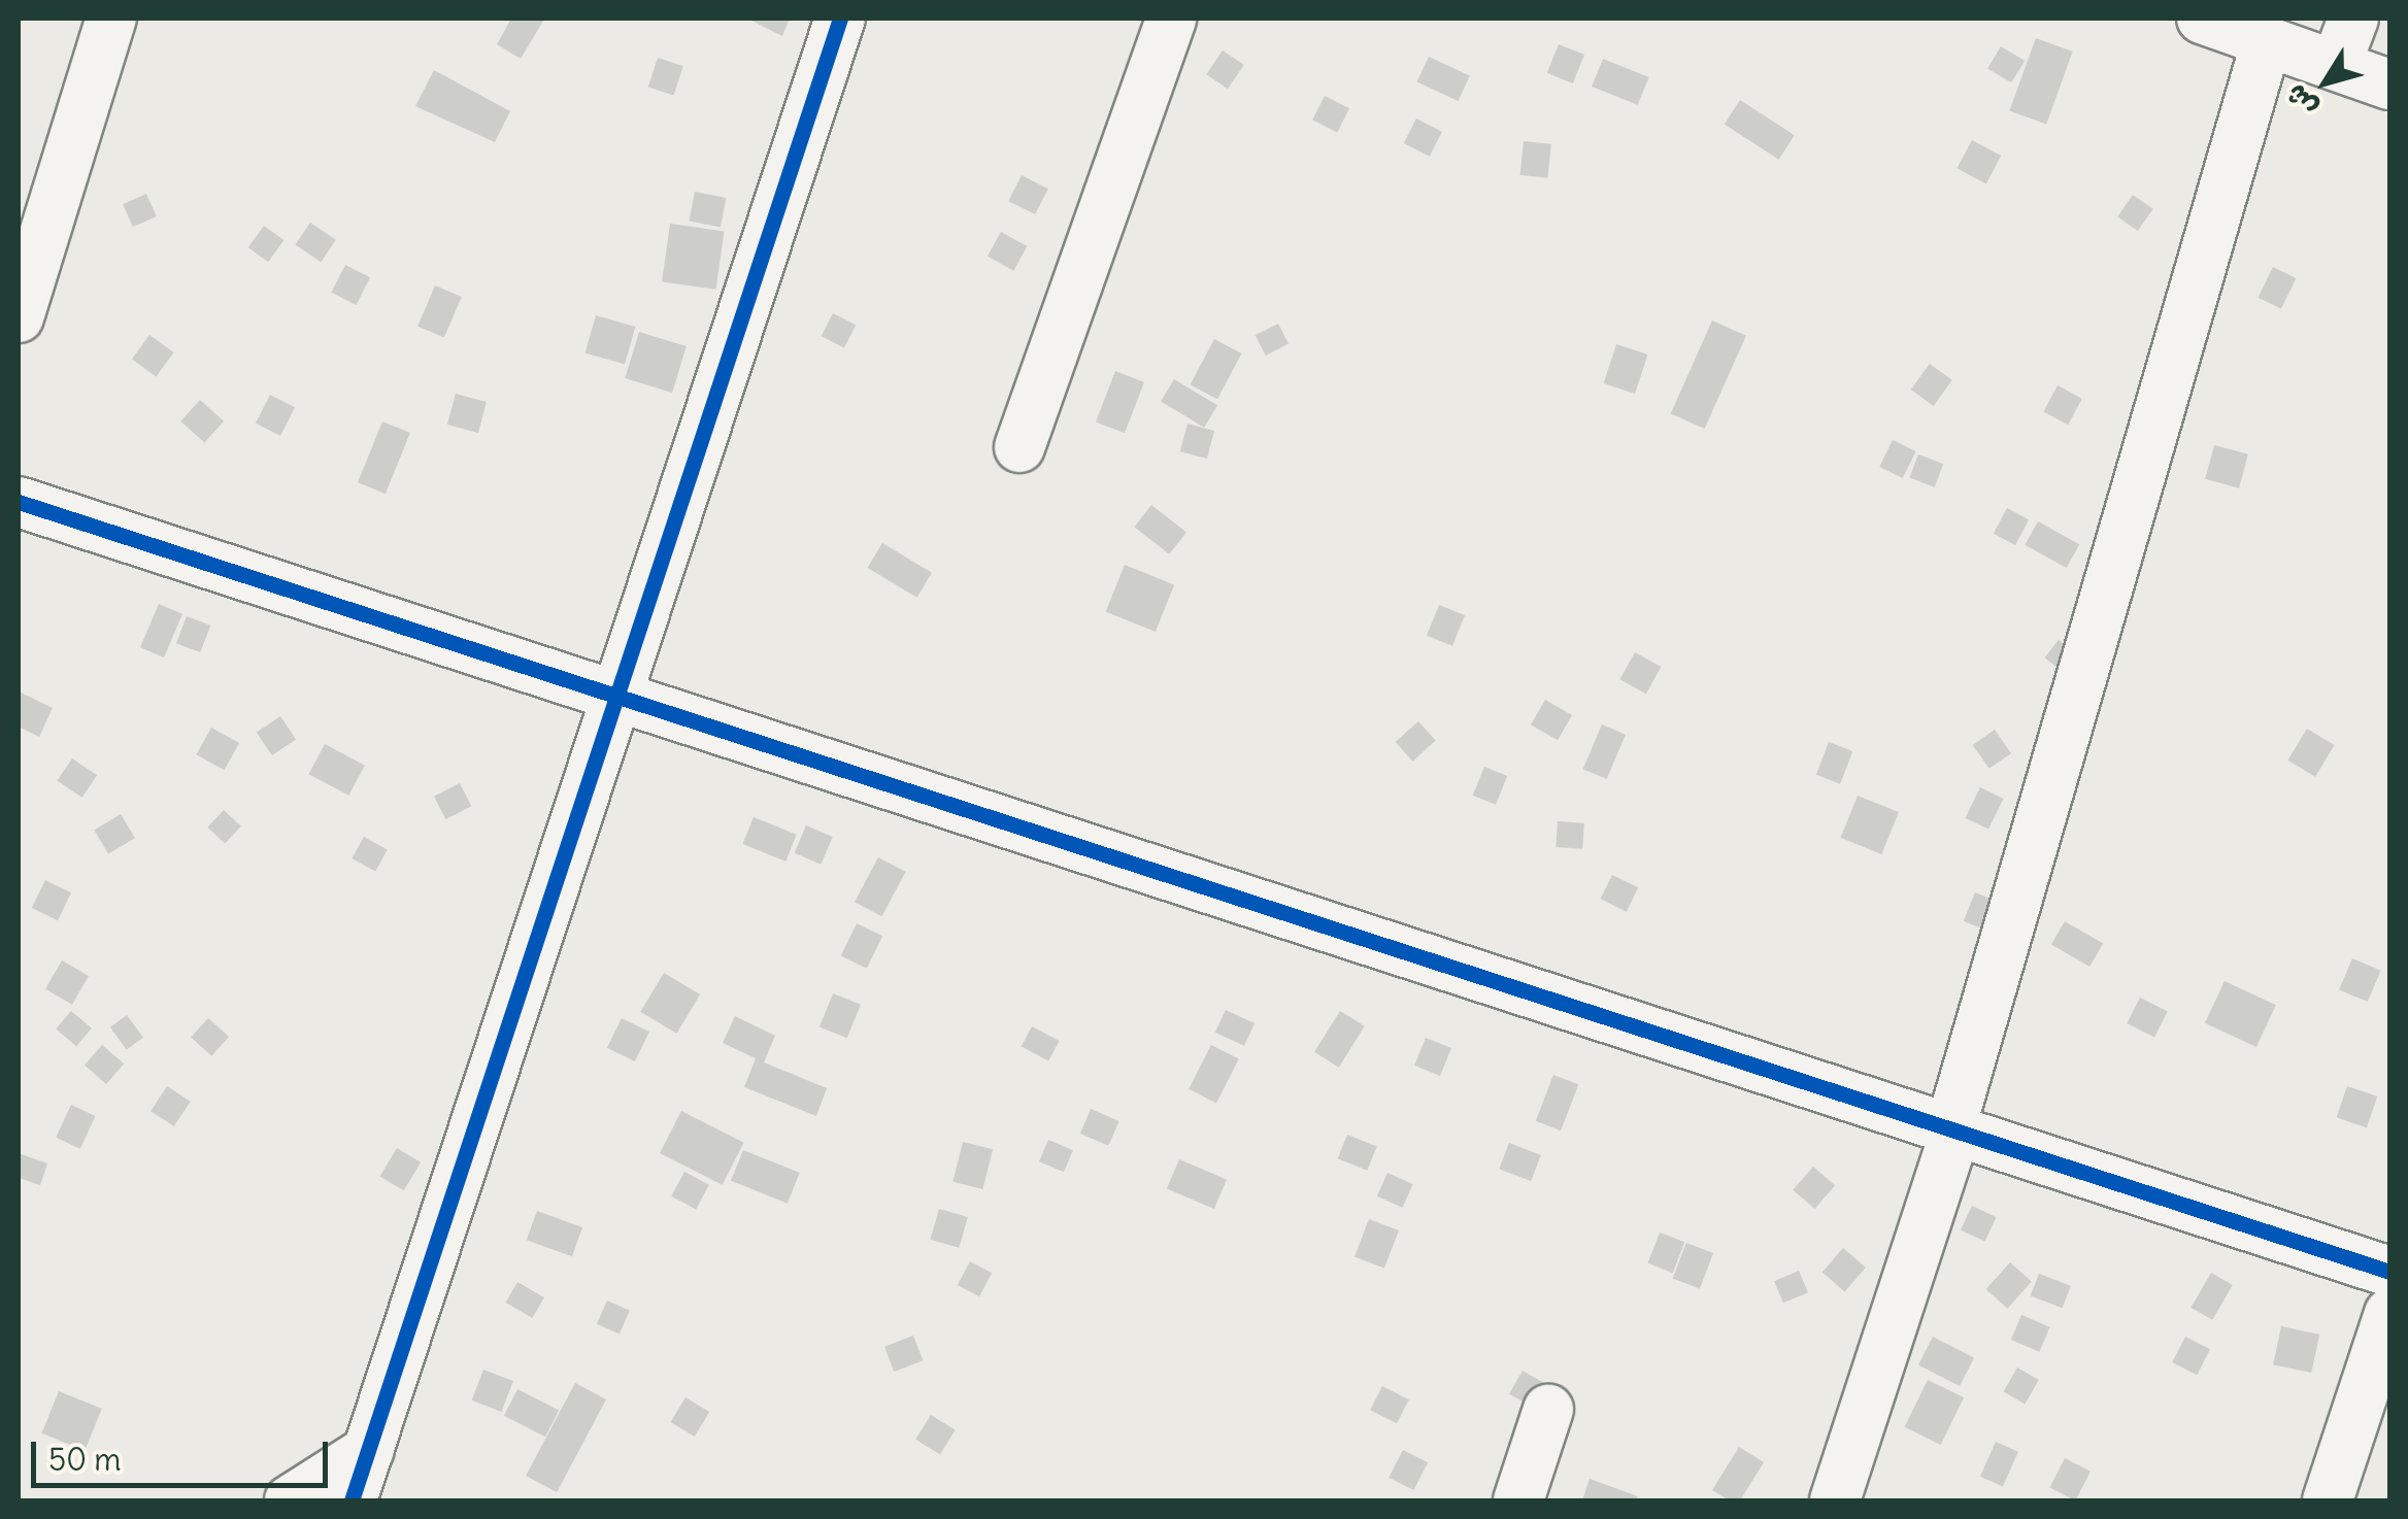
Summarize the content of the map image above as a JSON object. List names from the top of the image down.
{
  "scale_bar": "50 m",
  "north": "bottom left"
}
